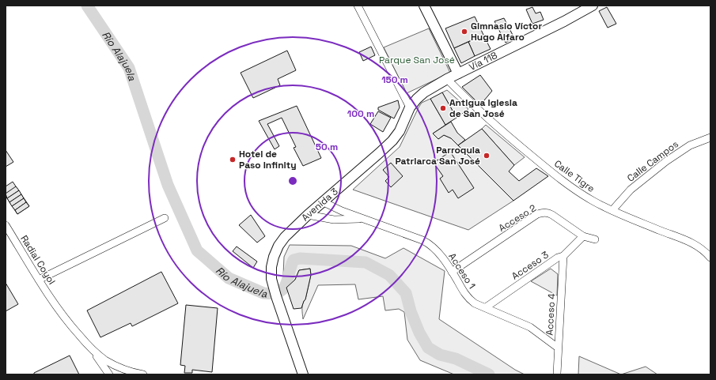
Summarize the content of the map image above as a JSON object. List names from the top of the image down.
{
  "streets": {
    "main road": ["Vía 118", "Avenida 3"],
    "street": [
      "Calle Campos",
      "Calle Tigre",
      "Acceso 2",
      "Radial Coyol",
      "Acceso 3",
      "Acceso 1",
      "Acceso 4"
    ]
  },
  "crossings": [
    ["Vía 118", "Avenida 3"],
    ["Calle Campos", "Calle Tigre"],
    ["Calle Tigre", "Avenida 3"],
    ["Avenida 3", "Acceso 1"],
    ["Acceso 2", "Acceso 3"],
    ["Acceso 2", "Acceso 1"],
    ["Acceso 3", "Acceso 1"],
    ["Acceso 3", "Acceso 4"],
    ["Acceso 1", "Acceso 4"]
  ],
  "water": ["Río Alajuela"],
  "parks": ["Parque San José"],
  "places": [
    "Gimnasio Víctor Hugo Alfaro",
    "Antigua Iglesia de San José",
    "Parroquia Patriarca San José",
    "Hotel de Paso Infinity"
  ],
  "rings": ["150 m", "100 m", "50 m"]
}
